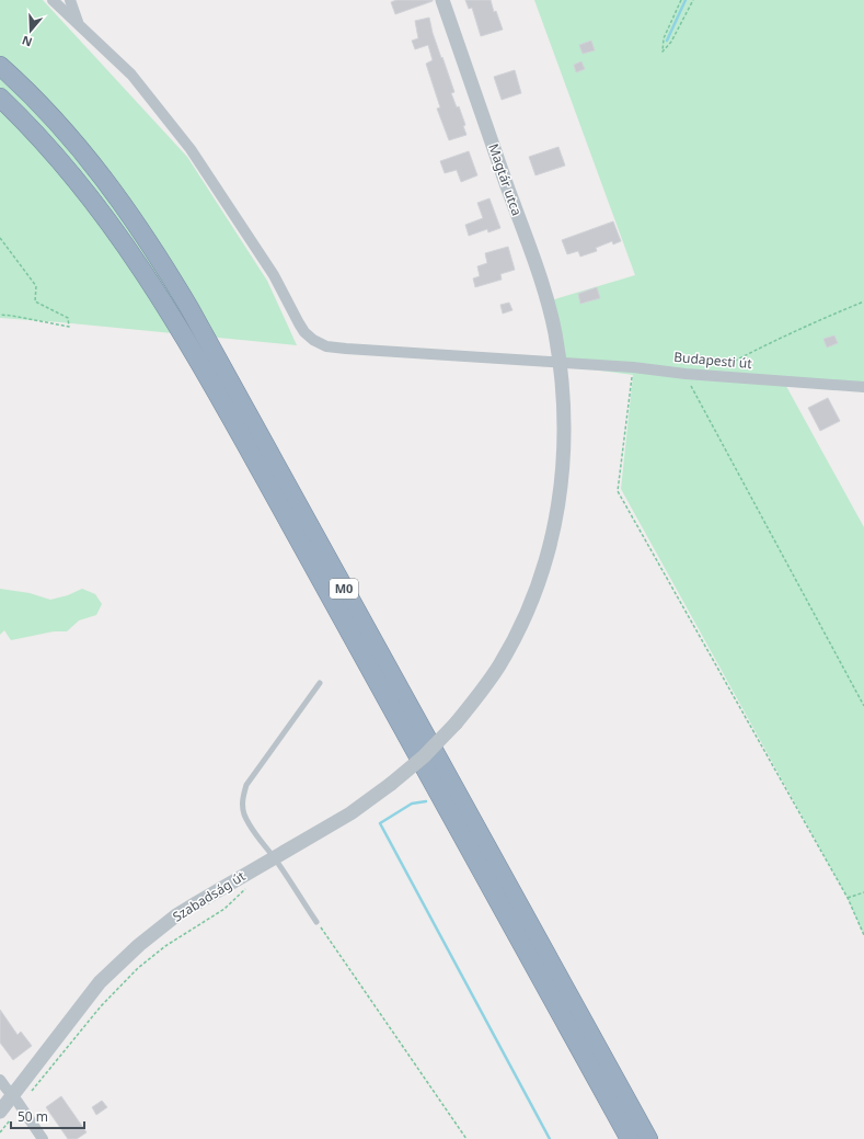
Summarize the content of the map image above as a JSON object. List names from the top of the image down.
{
  "streets": {
    "highway": ["M0"],
    "street": ["Magtár utca", "Budapesti út", "Szabadság út"]
  },
  "crossings": [
    ["Magtár utca", "Budapesti út"],
    ["Magtár utca", "Szabadság út"]
  ],
  "scale_bar": "50 m",
  "north": "bottom"
}
